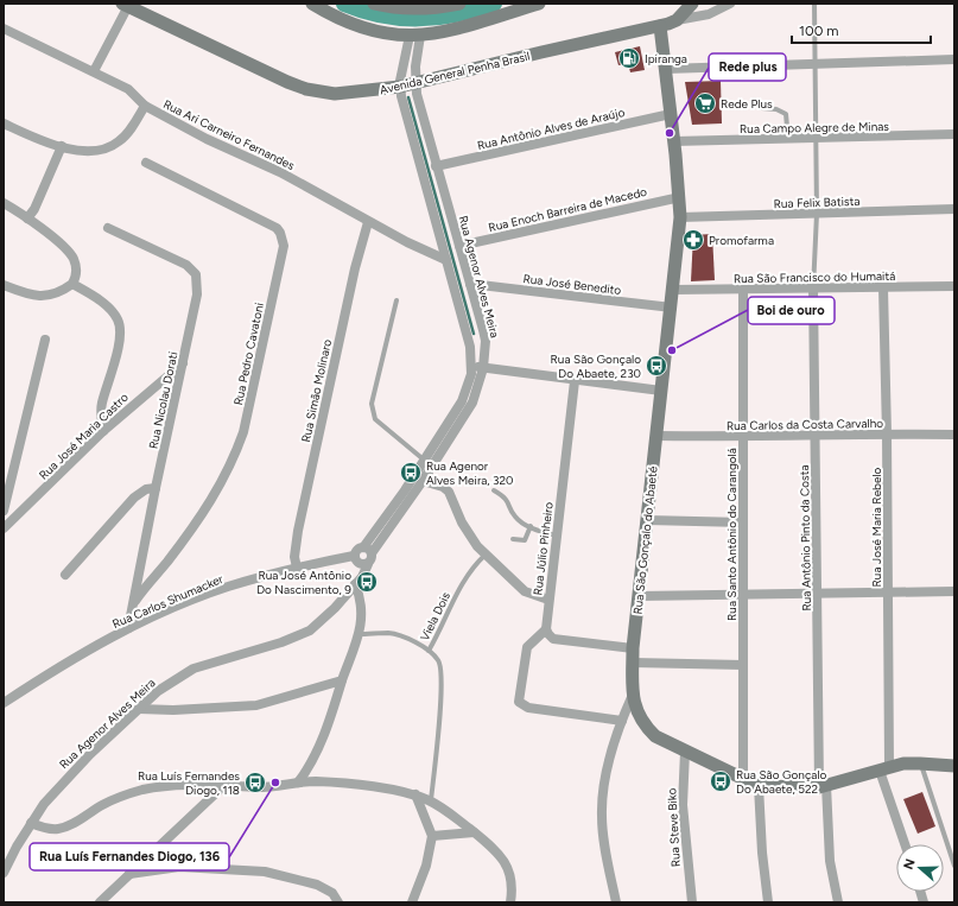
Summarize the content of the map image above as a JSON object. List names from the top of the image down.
{
  "streets": {
    "street": [
      "Avenida General Penha Brasil",
      "Rua Campo Alegre de Minas",
      "Rua Antônio Alves de Araújo",
      "Rua Ari Carneiro Fernandes",
      "Rua Felix Batista",
      "Rua Enoch Barreira de Macedo",
      "Rua Agenor Alves Meira",
      "Rua São Francisco do Humaitá",
      "Rua José Benedito",
      "Rua Pedro Cavatoni",
      "Rua Simão Molinaro",
      "Rua Nicolau Dorati",
      "Rua Carlos da Costa Carvalho",
      "Rua José Maria Castro",
      "Rua José Maria Rebelo",
      "Rua Santo Antônio do Carangolá",
      "Rua Antônio Pinto da Costa",
      "Rua São Gonçalo do Abaeté",
      "Rua Júlio Pinheiro",
      "Rua Carlos Shumacker",
      "Rua Steve Biko"
    ],
    "lane": ["Viela Dois"]
  },
  "crossings": [
    ["Avenida General Penha Brasil", "Rua Agenor Alves Meira"],
    ["Avenida General Penha Brasil", "Rua São Gonçalo do Abaeté"],
    ["Rua Campo Alegre de Minas", "Rua São Gonçalo do Abaeté"],
    ["Rua Antônio Alves de Araújo", "Rua Agenor Alves Meira"],
    ["Rua Antônio Alves de Araújo", "Rua São Gonçalo do Abaeté"],
    ["Rua Ari Carneiro Fernandes", "Rua Simão Molinaro"],
    ["Rua Felix Batista", "Rua São Gonçalo do Abaeté"],
    ["Rua Enoch Barreira de Macedo", "Rua Agenor Alves Meira"],
    ["Rua Enoch Barreira de Macedo", "Rua São Gonçalo do Abaeté"],
    ["Rua Agenor Alves Meira", "Rua José Benedito"],
    ["Rua Agenor Alves Meira", "Rua Carlos Shumacker"],
    ["Rua São Francisco do Humaitá", "Rua José Maria Rebelo"],
    ["Rua São Francisco do Humaitá", "Rua Santo Antônio do Carangolá"],
    ["Rua São Francisco do Humaitá", "Rua Antônio Pinto da Costa"],
    ["Rua São Francisco do Humaitá", "Rua São Gonçalo do Abaeté"],
    ["Rua José Benedito", "Rua São Gonçalo do Abaeté"],
    ["Rua Pedro Cavatoni", "Rua Nicolau Dorati"],
    ["Rua Simão Molinaro", "Rua Carlos Shumacker"],
    ["Rua Nicolau Dorati", "Rua José Maria Castro"],
    ["Rua Nicolau Dorati", "Rua Carlos Shumacker"],
    ["Rua Carlos da Costa Carvalho", "Rua José Maria Rebelo"],
    ["Rua Carlos da Costa Carvalho", "Rua Santo Antônio do Carangolá"],
    ["Rua Carlos da Costa Carvalho", "Rua Antônio Pinto da Costa"],
    ["Rua Carlos da Costa Carvalho", "Rua São Gonçalo do Abaeté"],
    ["Rua José Maria Rebelo", "Rua São Gonçalo do Abaeté"],
    ["Rua Santo Antônio do Carangolá", "Rua São Gonçalo do Abaeté"],
    ["Rua Antônio Pinto da Costa", "Rua São Gonçalo do Abaeté"],
    ["Rua São Gonçalo do Abaeté", "Rua Steve Biko"]
  ],
  "places": {
    "fuel station": ["Ipiranga"],
    "supermarket": ["Rede Plus"],
    "other": ["Rede plus", "Boi de ouro", "Rua Luís Fernandes Diogo, 136"],
    "pharmacy": ["Promofarma"],
    "bus stop": [
      "Rua São Gonçalo Do Abaete, 230",
      "Rua Agenor Alves Meira, 320",
      "Rua José Antônio Do Nascimento, 9",
      "Rua São Gonçalo Do Abaete, 522",
      "Rua Luís Fernandes Diogo, 118"
    ]
  },
  "scale_bar": "100 m",
  "north": "left"
}
